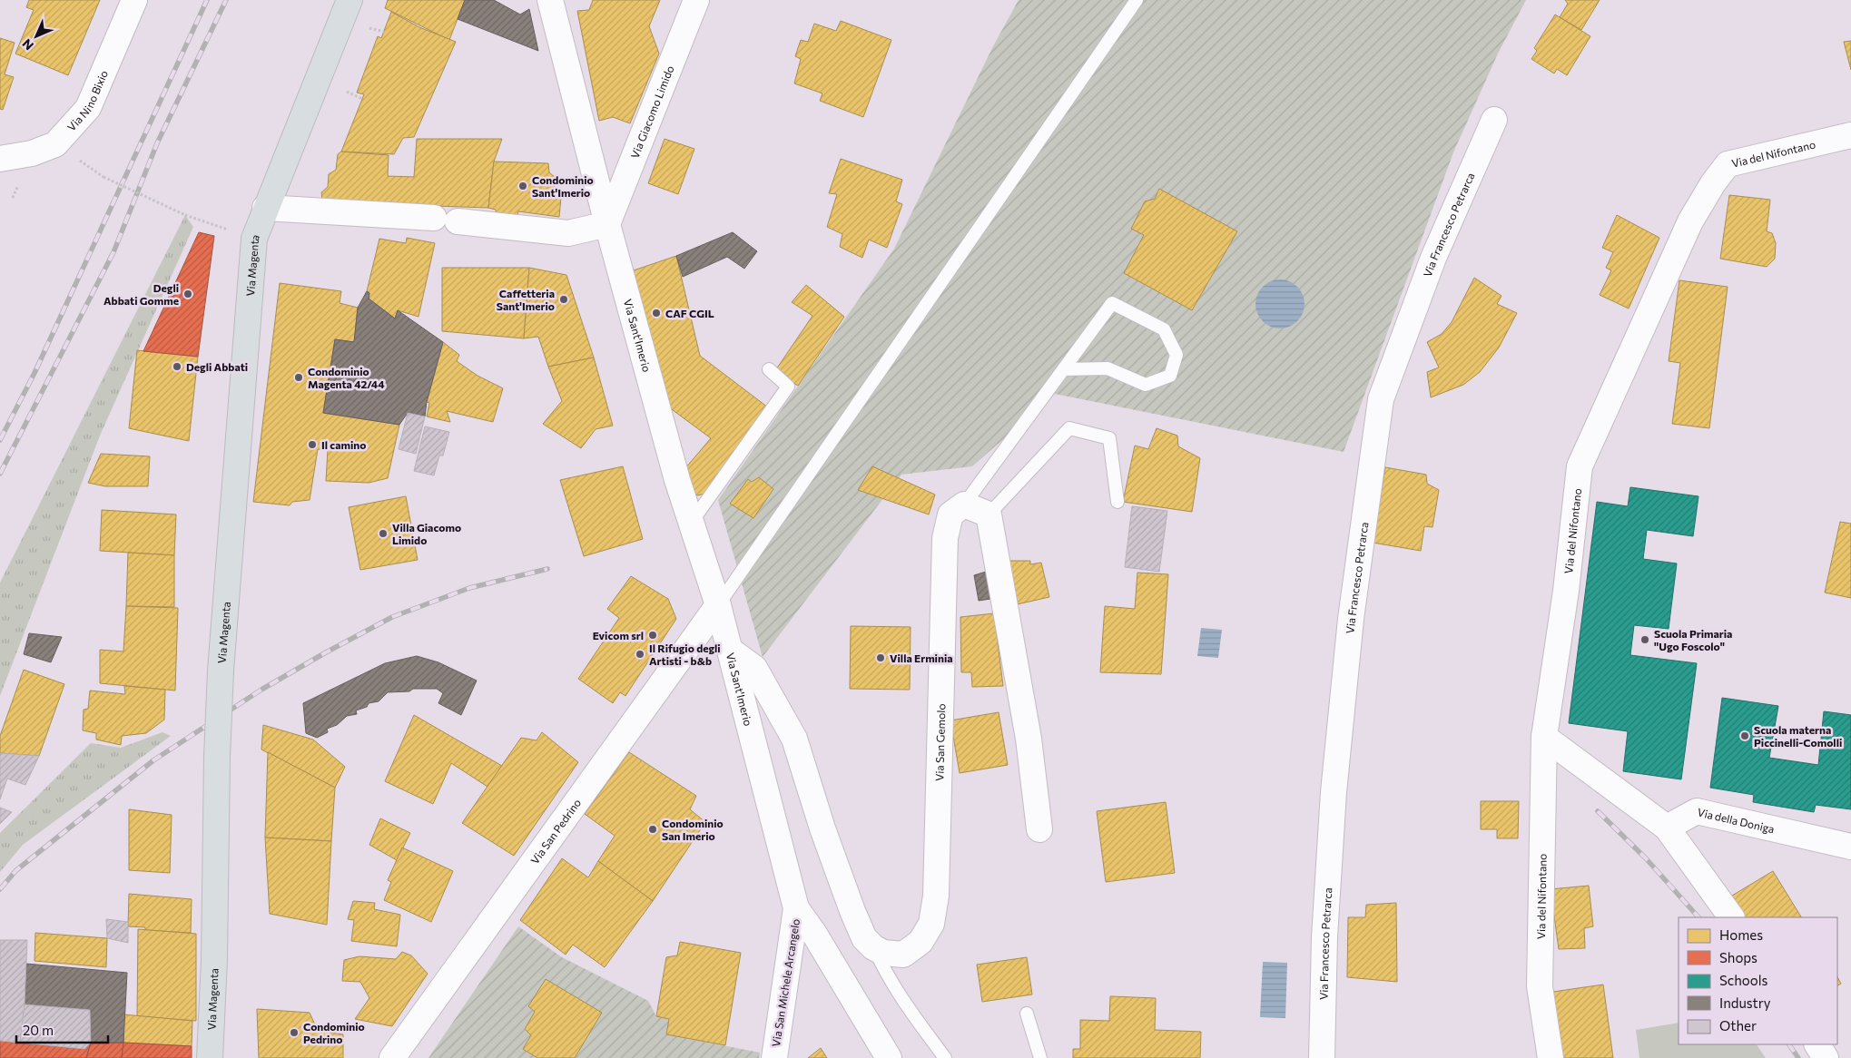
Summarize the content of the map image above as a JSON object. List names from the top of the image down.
{
  "streets": {
    "main road": ["Via Magenta"],
    "street": [
      "Via Nino Bixio",
      "Via Giacomo Limido",
      "Via del Nifontano",
      "Via Francesco Petrarca",
      "Via Sant'Imerio",
      "Via San Gemolo",
      "Via della Doniga",
      "Via San Pedrino",
      "Via San Michele Arcangelo"
    ]
  },
  "crossings": [
    ["Via Giacomo Limido", "Via Sant'Imerio"],
    ["Via Sant'Imerio", "Via San Pedrino"],
    ["Via Sant'Imerio", "Via San Michele Arcangelo"]
  ],
  "places": [
    "Condominio Sant'Imerio",
    "Degli Abbati Gomme",
    "Caffetteria Sant'Imerio",
    "CAF CGIL",
    "Degli Abbati",
    "Condominio Magenta 42/44",
    "Il camino",
    "Villa Giacomo Limido",
    "Evicom srl",
    "Scuola Primaria \"Ugo Foscolo\"",
    "Il Rifugio degli Artisti - b&b",
    "Villa Erminia",
    "Scuola materna Piccinelli-Comolli",
    "Condominio San Imerio",
    "Condominio Pedrino"
  ],
  "legend": [
    "Homes",
    "Shops",
    "Schools",
    "Industry",
    "Other"
  ],
  "scale_bar": "20 m",
  "north": "bottom left"
}
